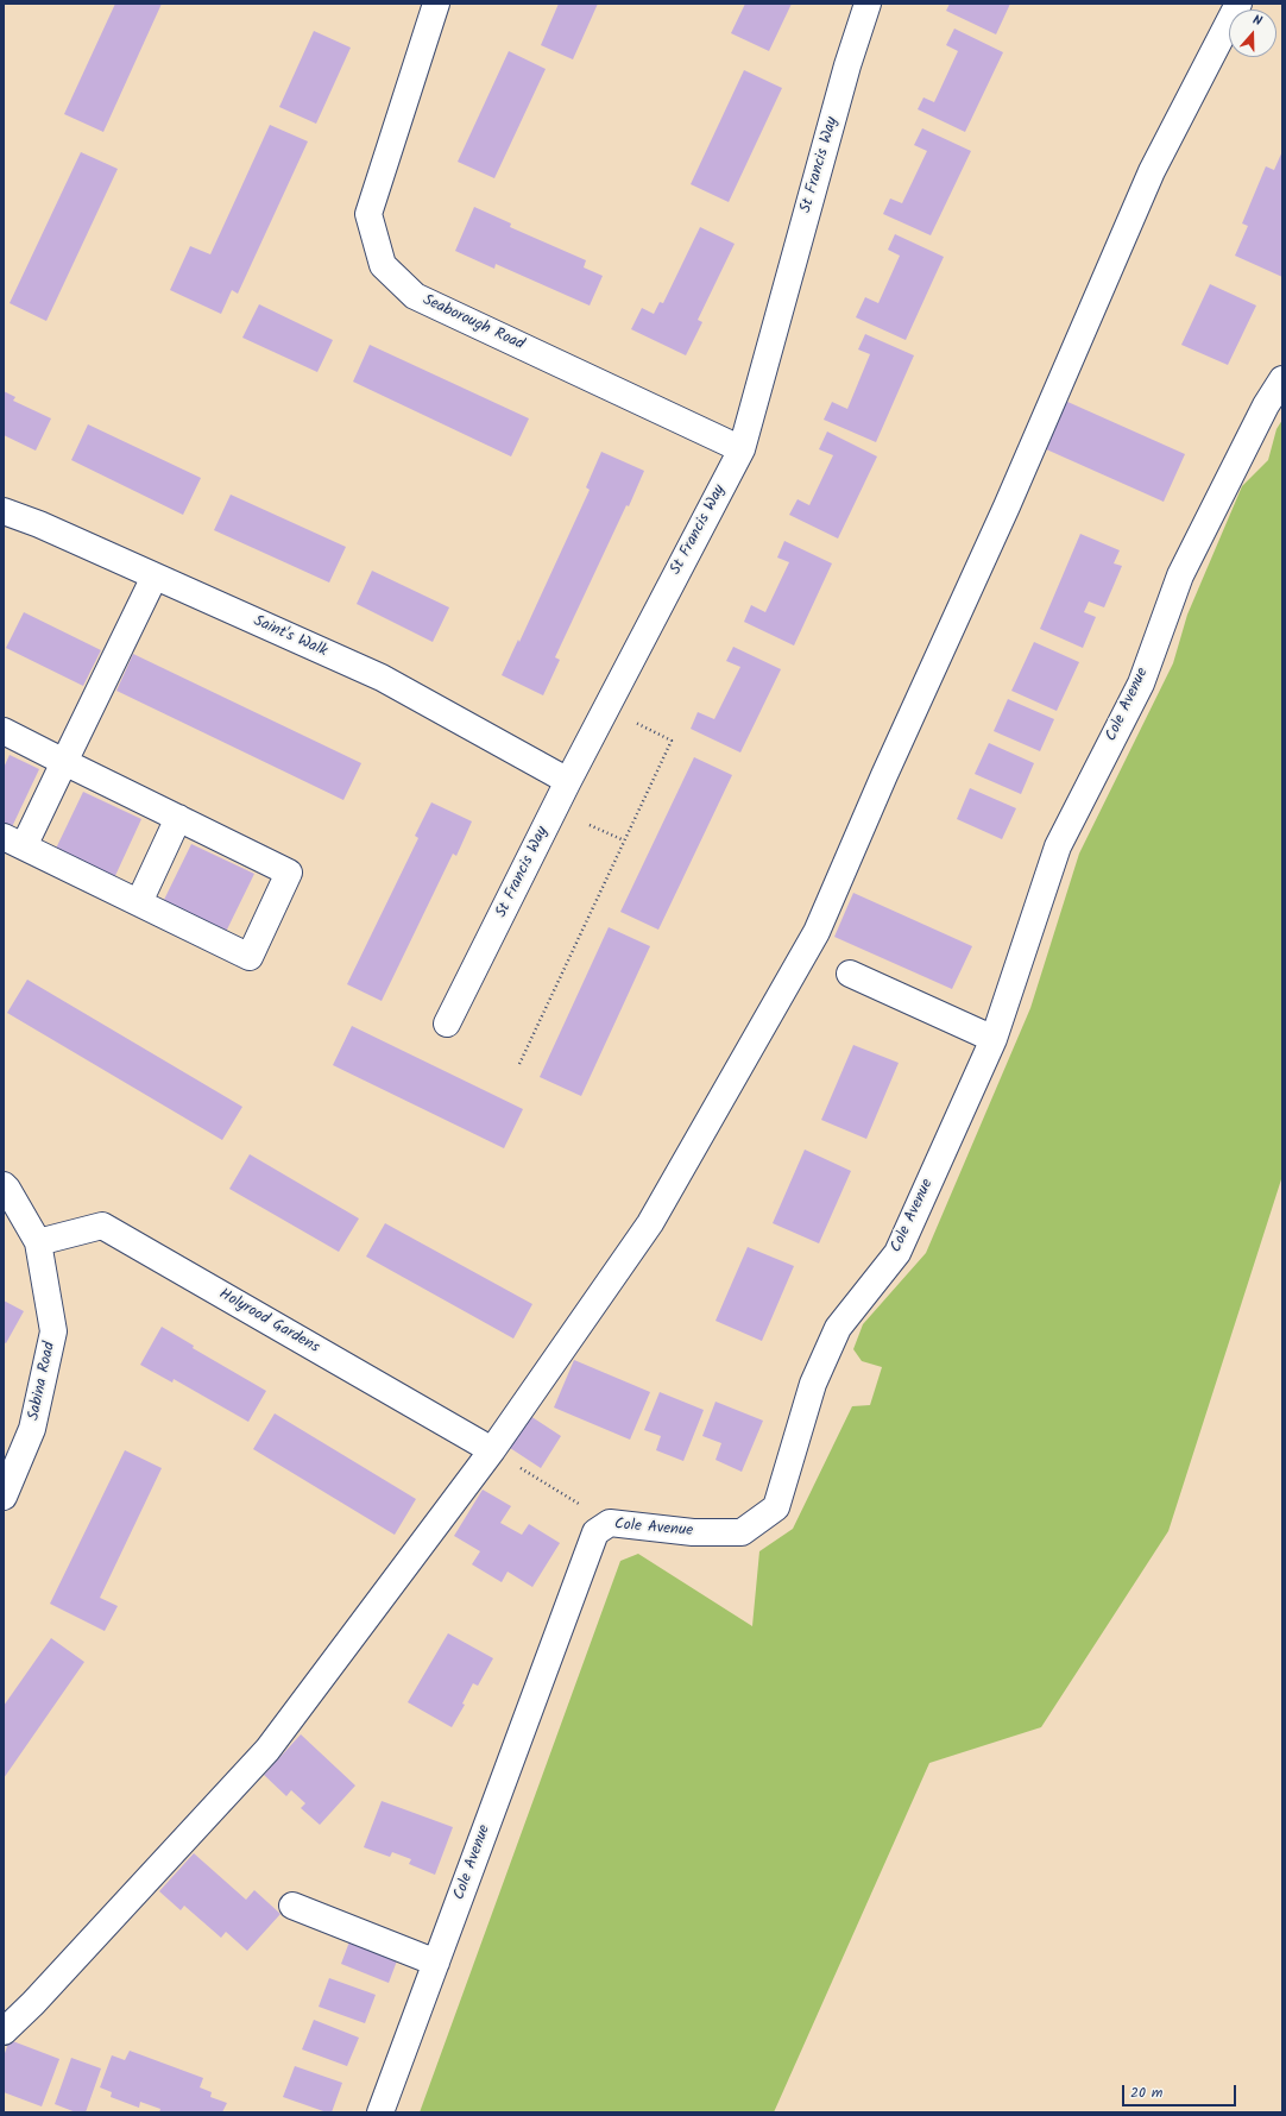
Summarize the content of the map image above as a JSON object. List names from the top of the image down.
{
  "streets": {
    "street": [
      "St Francis Way",
      "Seaborough Road",
      "Saint's Walk",
      "Cole Avenue",
      "Holyrood Gardens",
      "Sabina Road"
    ]
  },
  "crossings": [
    ["St Francis Way", "Seaborough Road"],
    ["St Francis Way", "Saint's Walk"],
    ["Holyrood Gardens", "Sabina Road"]
  ],
  "scale_bar": "20 m",
  "north": "top"
}
